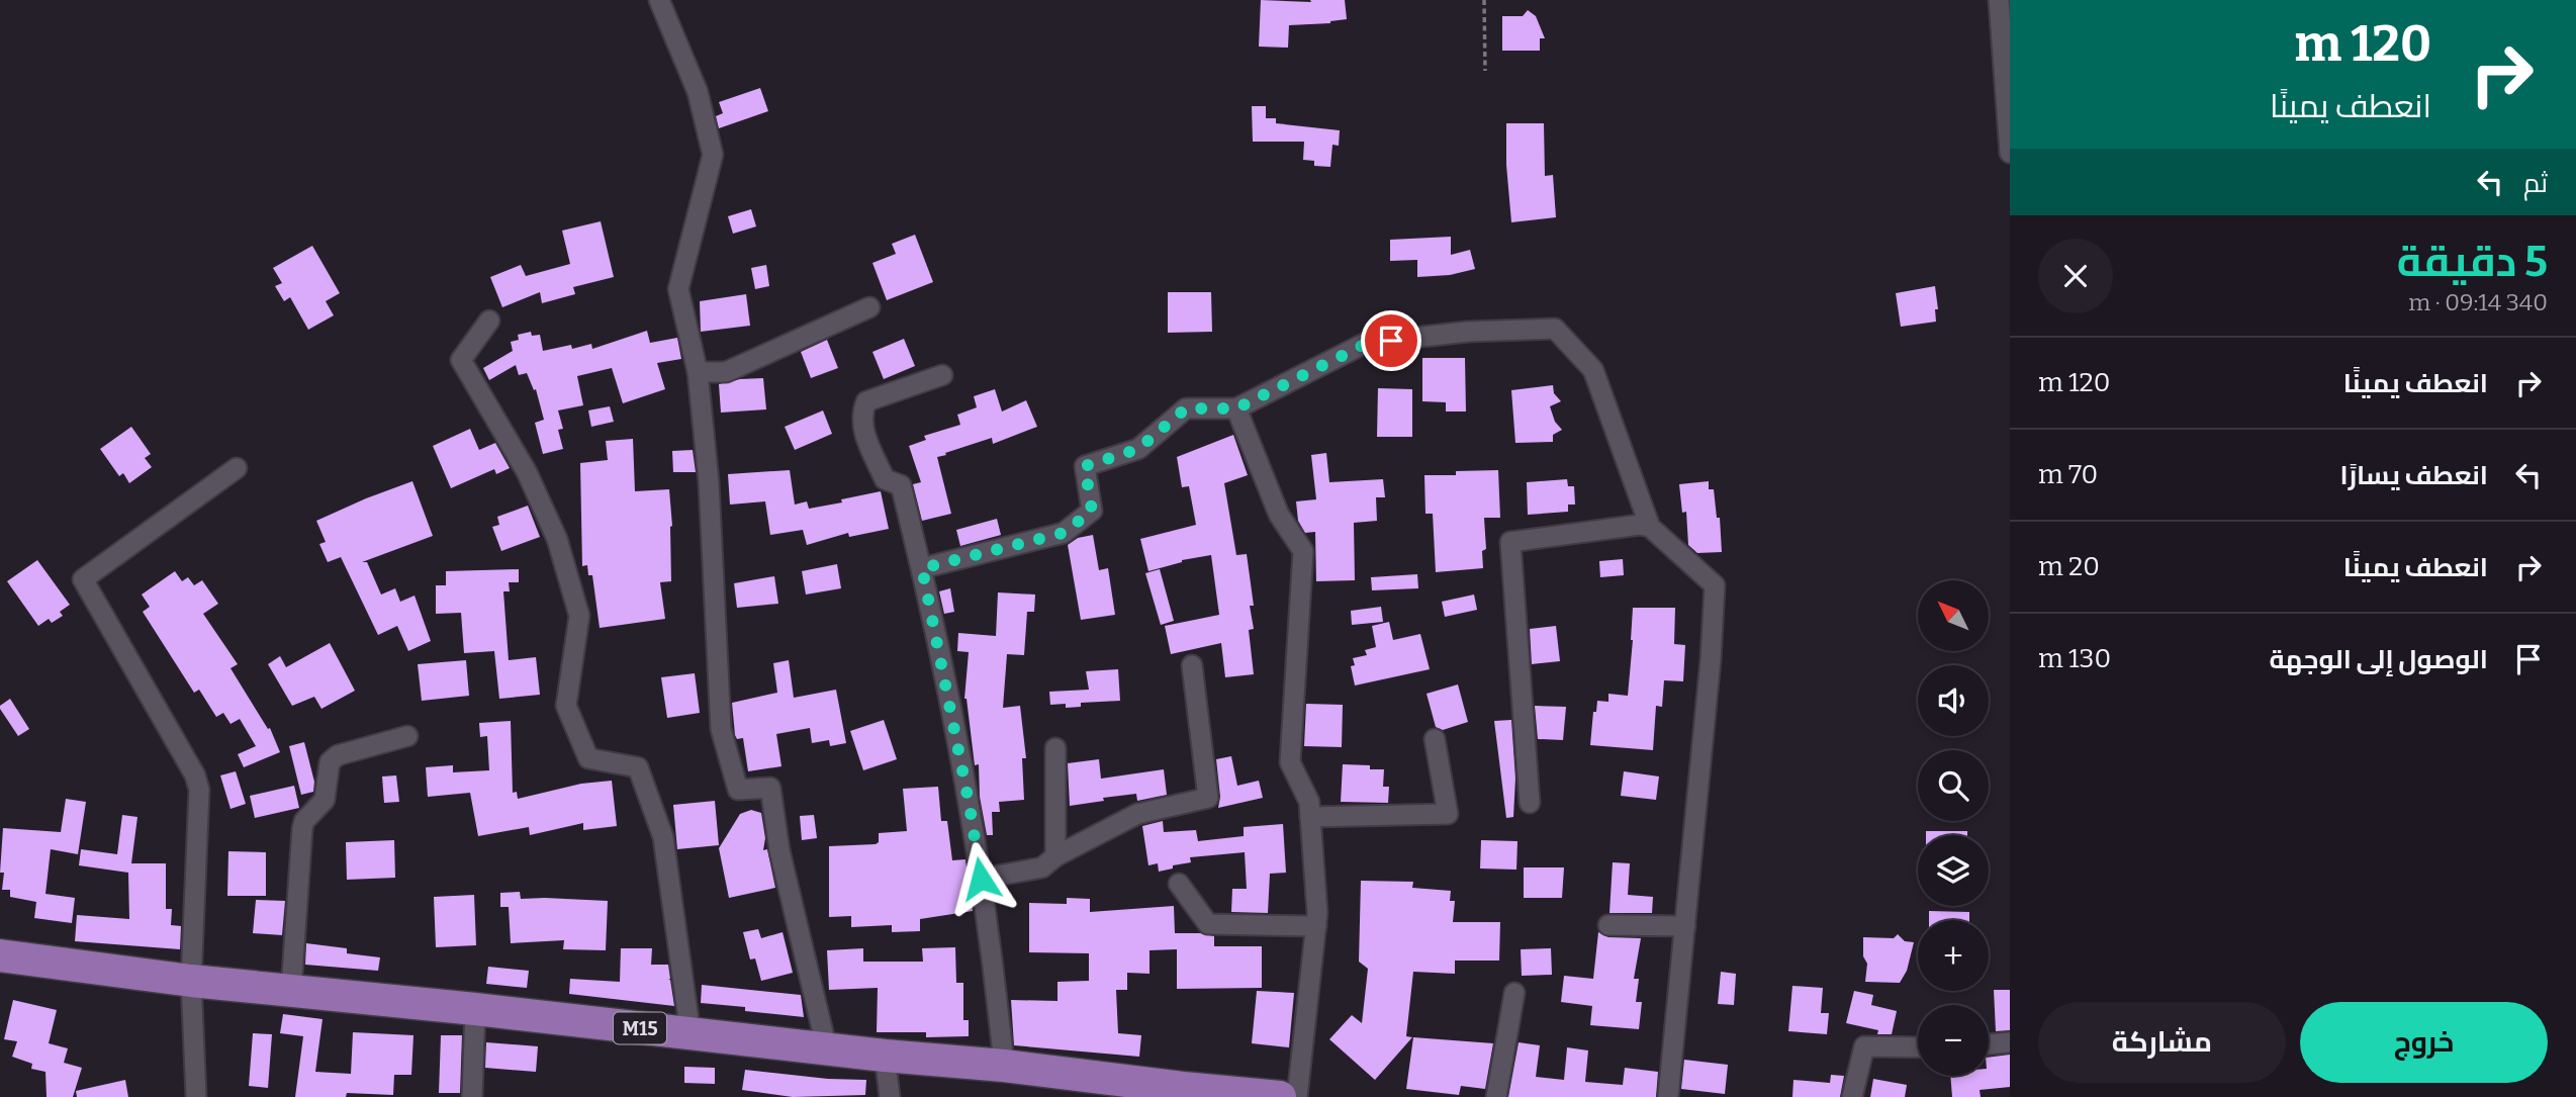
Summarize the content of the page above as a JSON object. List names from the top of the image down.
{
  "streets": {
    "highway": ["M15"]
  },
  "north": "top left",
  "page": {
    "turn": ["120 m", "انعطف يمينًا"],
    "then": "ثم",
    "heading": ["5 دقيقة", "340 m · 09:14"],
    "list": [
      {
        "name": "انعطف يمينًا",
        "value": "120 m"
      },
      {
        "name": "انعطف يسارًا",
        "value": "70 m"
      },
      {
        "name": "انعطف يمينًا",
        "value": "20 m"
      },
      {
        "name": "الوصول إلى الوجهة",
        "value": "130 m"
      }
    ],
    "map_buttons": ["+", "−"],
    "buttons": ["خروج", "مشاركة"]
  }
}
